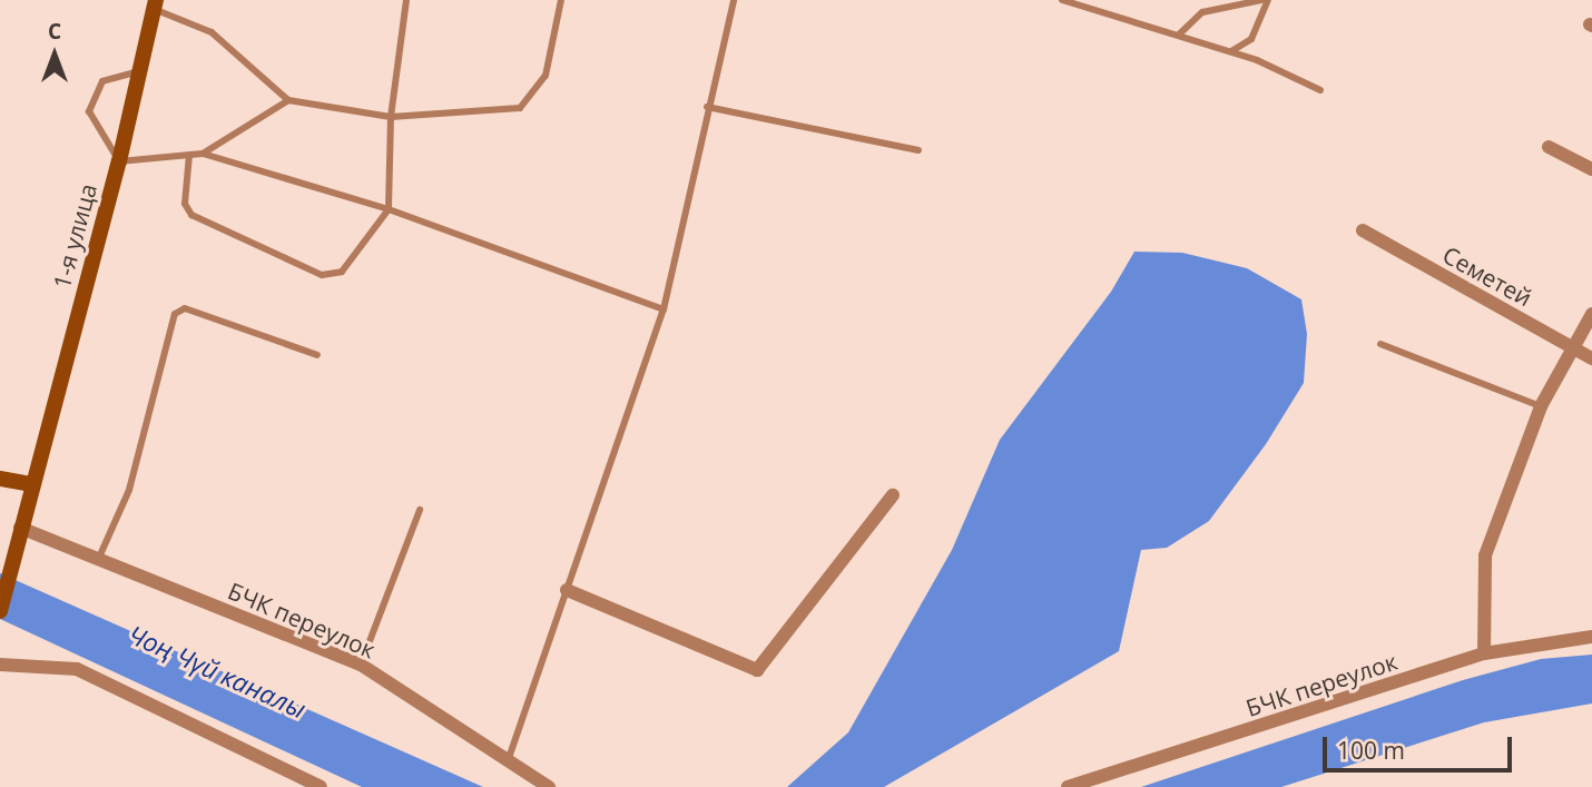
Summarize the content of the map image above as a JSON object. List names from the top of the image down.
{
  "streets": {
    "main road": ["1-я улица"],
    "street": ["Семетей", "БЧК переулок"]
  },
  "crossings": [
    ["1-я улица", "БЧК переулок"]
  ],
  "water": ["Чоң Чүй каналы"],
  "scale_bar": "100 m",
  "north": "top"
}
